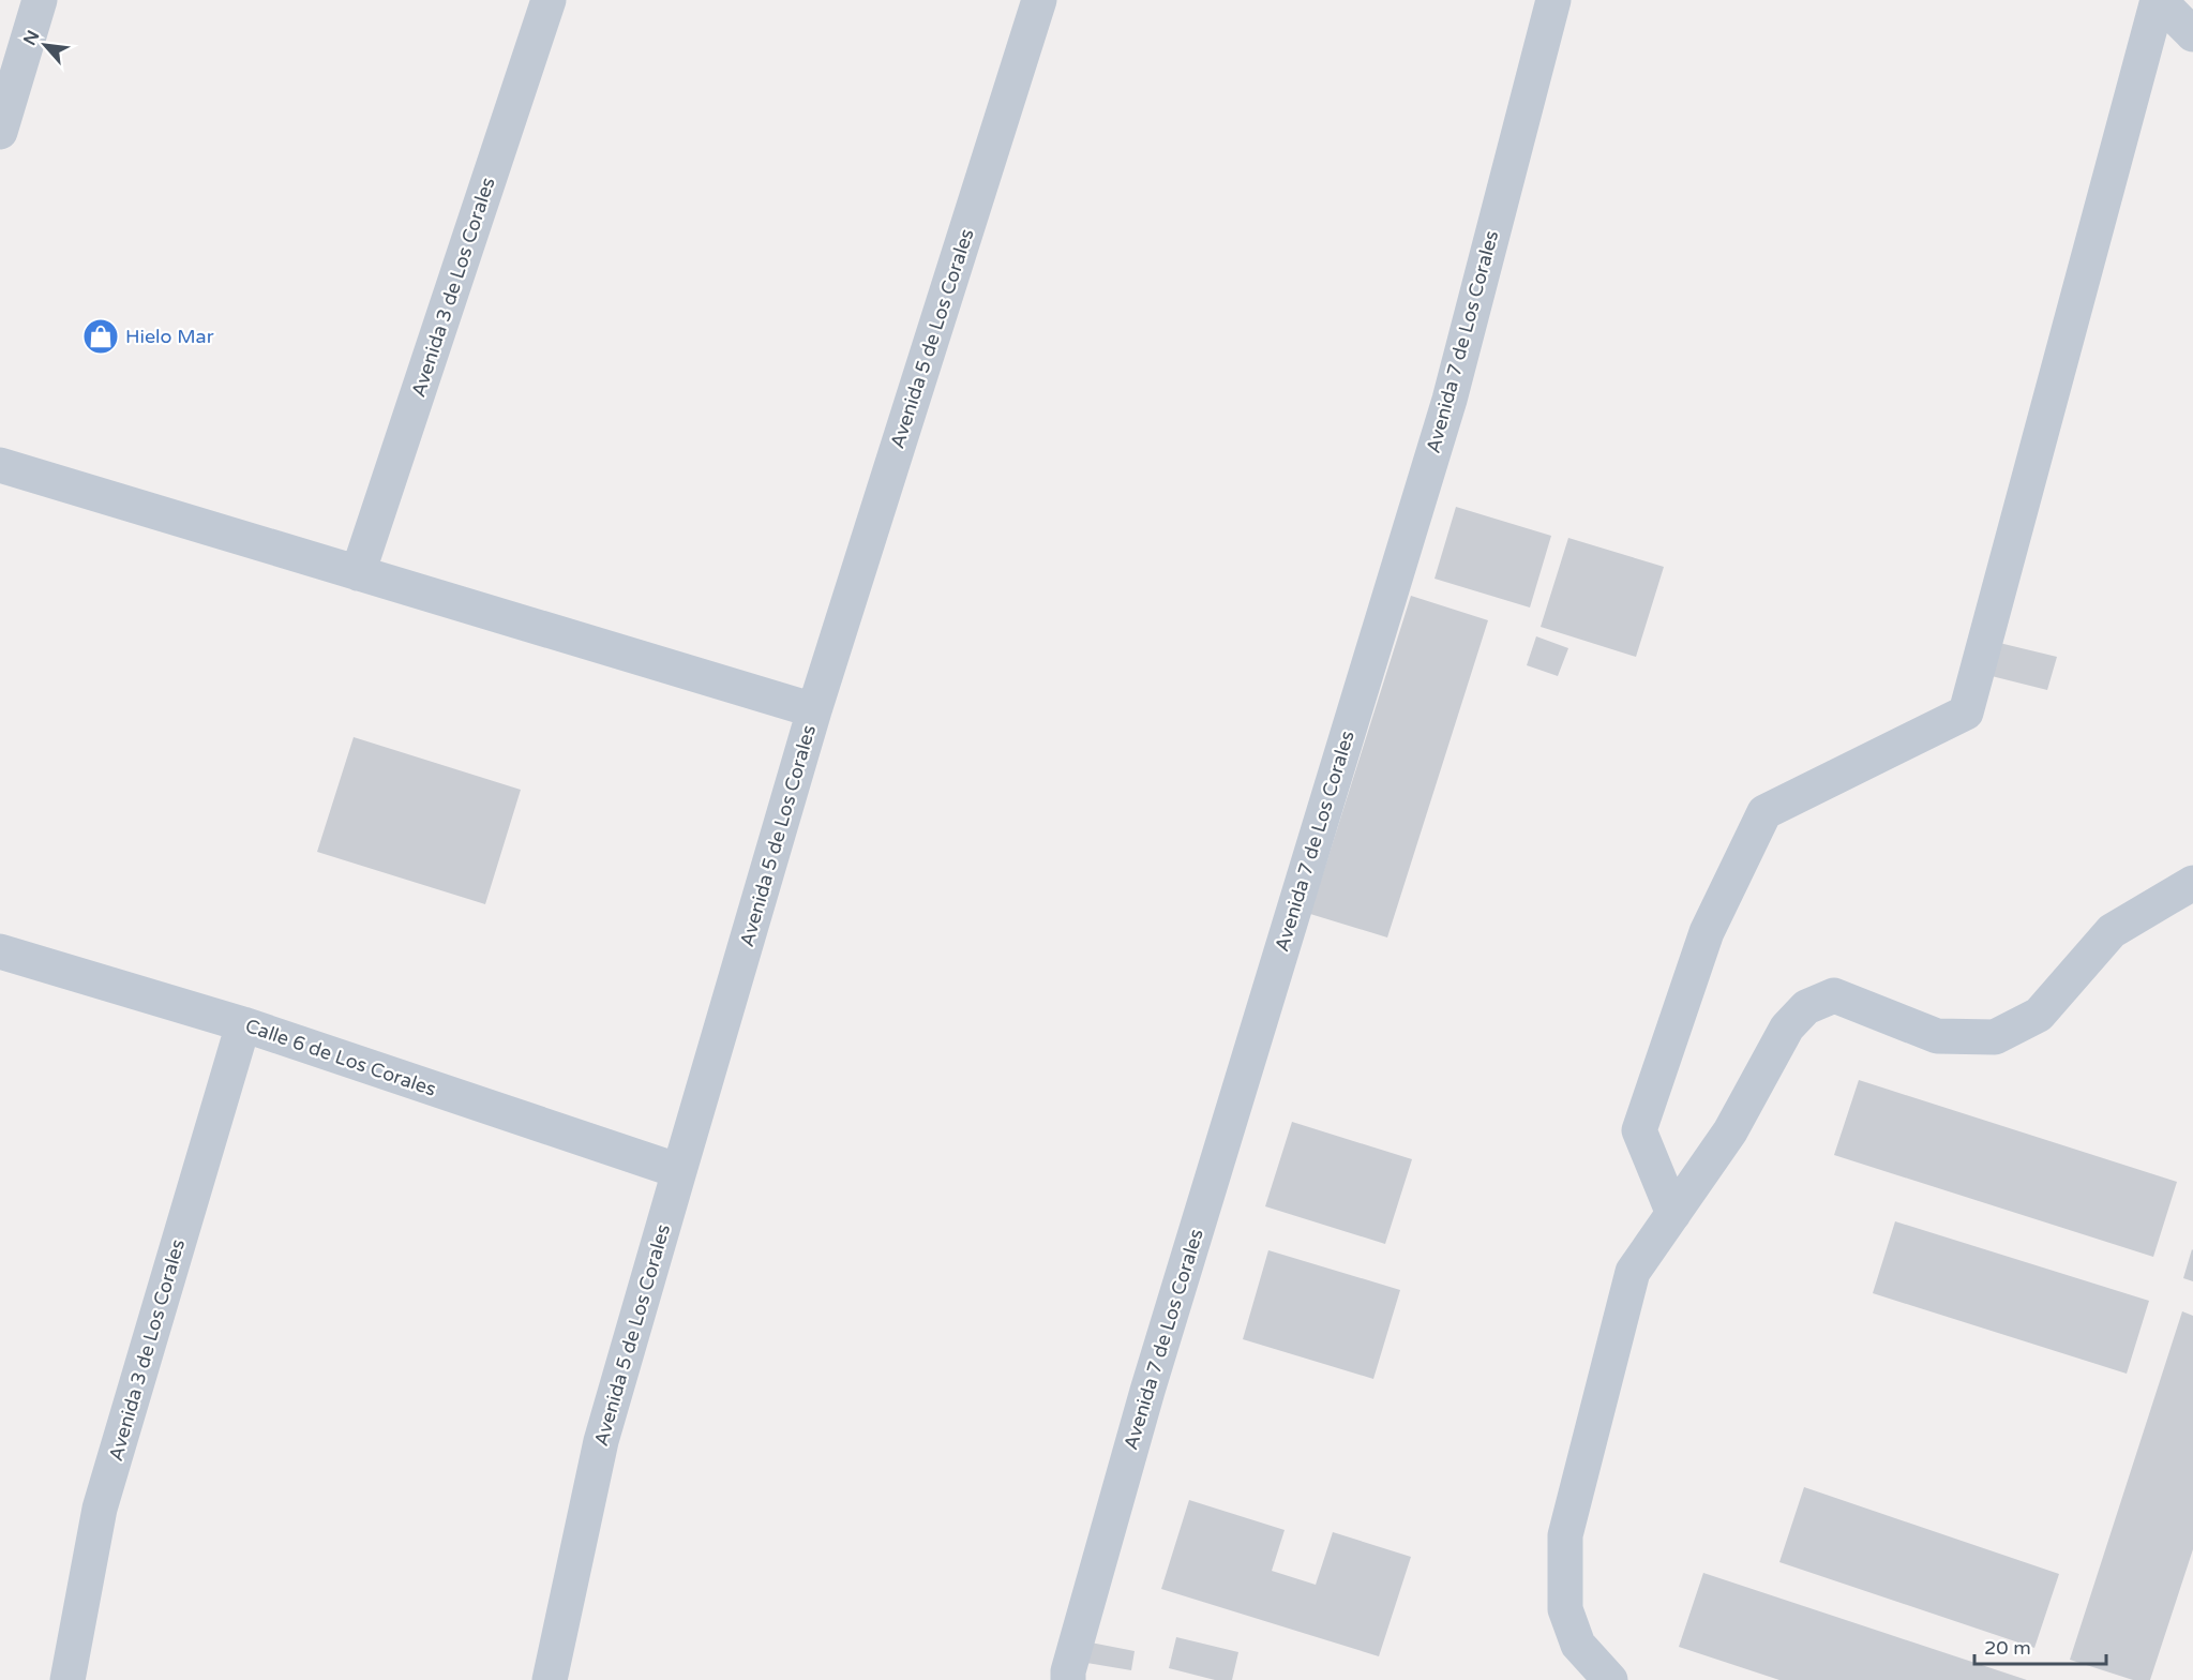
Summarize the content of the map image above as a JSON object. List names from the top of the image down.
{
  "streets": {
    "street": [
      "Avenida 3 de Los Corales",
      "Avenida 5 de Los Corales",
      "Avenida 7 de Los Corales",
      "Calle 6 de Los Corales"
    ]
  },
  "crossings": [
    ["Avenida 3 de Los Corales", "Calle 6 de Los Corales"],
    ["Avenida 5 de Los Corales", "Calle 6 de Los Corales"]
  ],
  "places": {
    "shop": ["Hielo Mar"]
  },
  "scale_bar": "20 m",
  "north": "top left"
}
